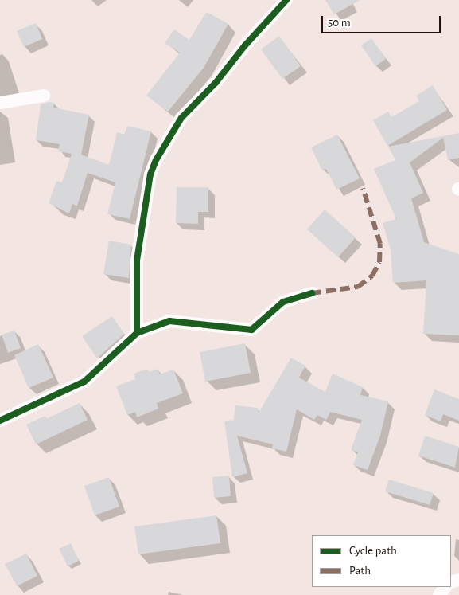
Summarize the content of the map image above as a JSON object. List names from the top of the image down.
{
  "legend": ["Cycle path", "Path"],
  "scale_bar": "50 m"
}
